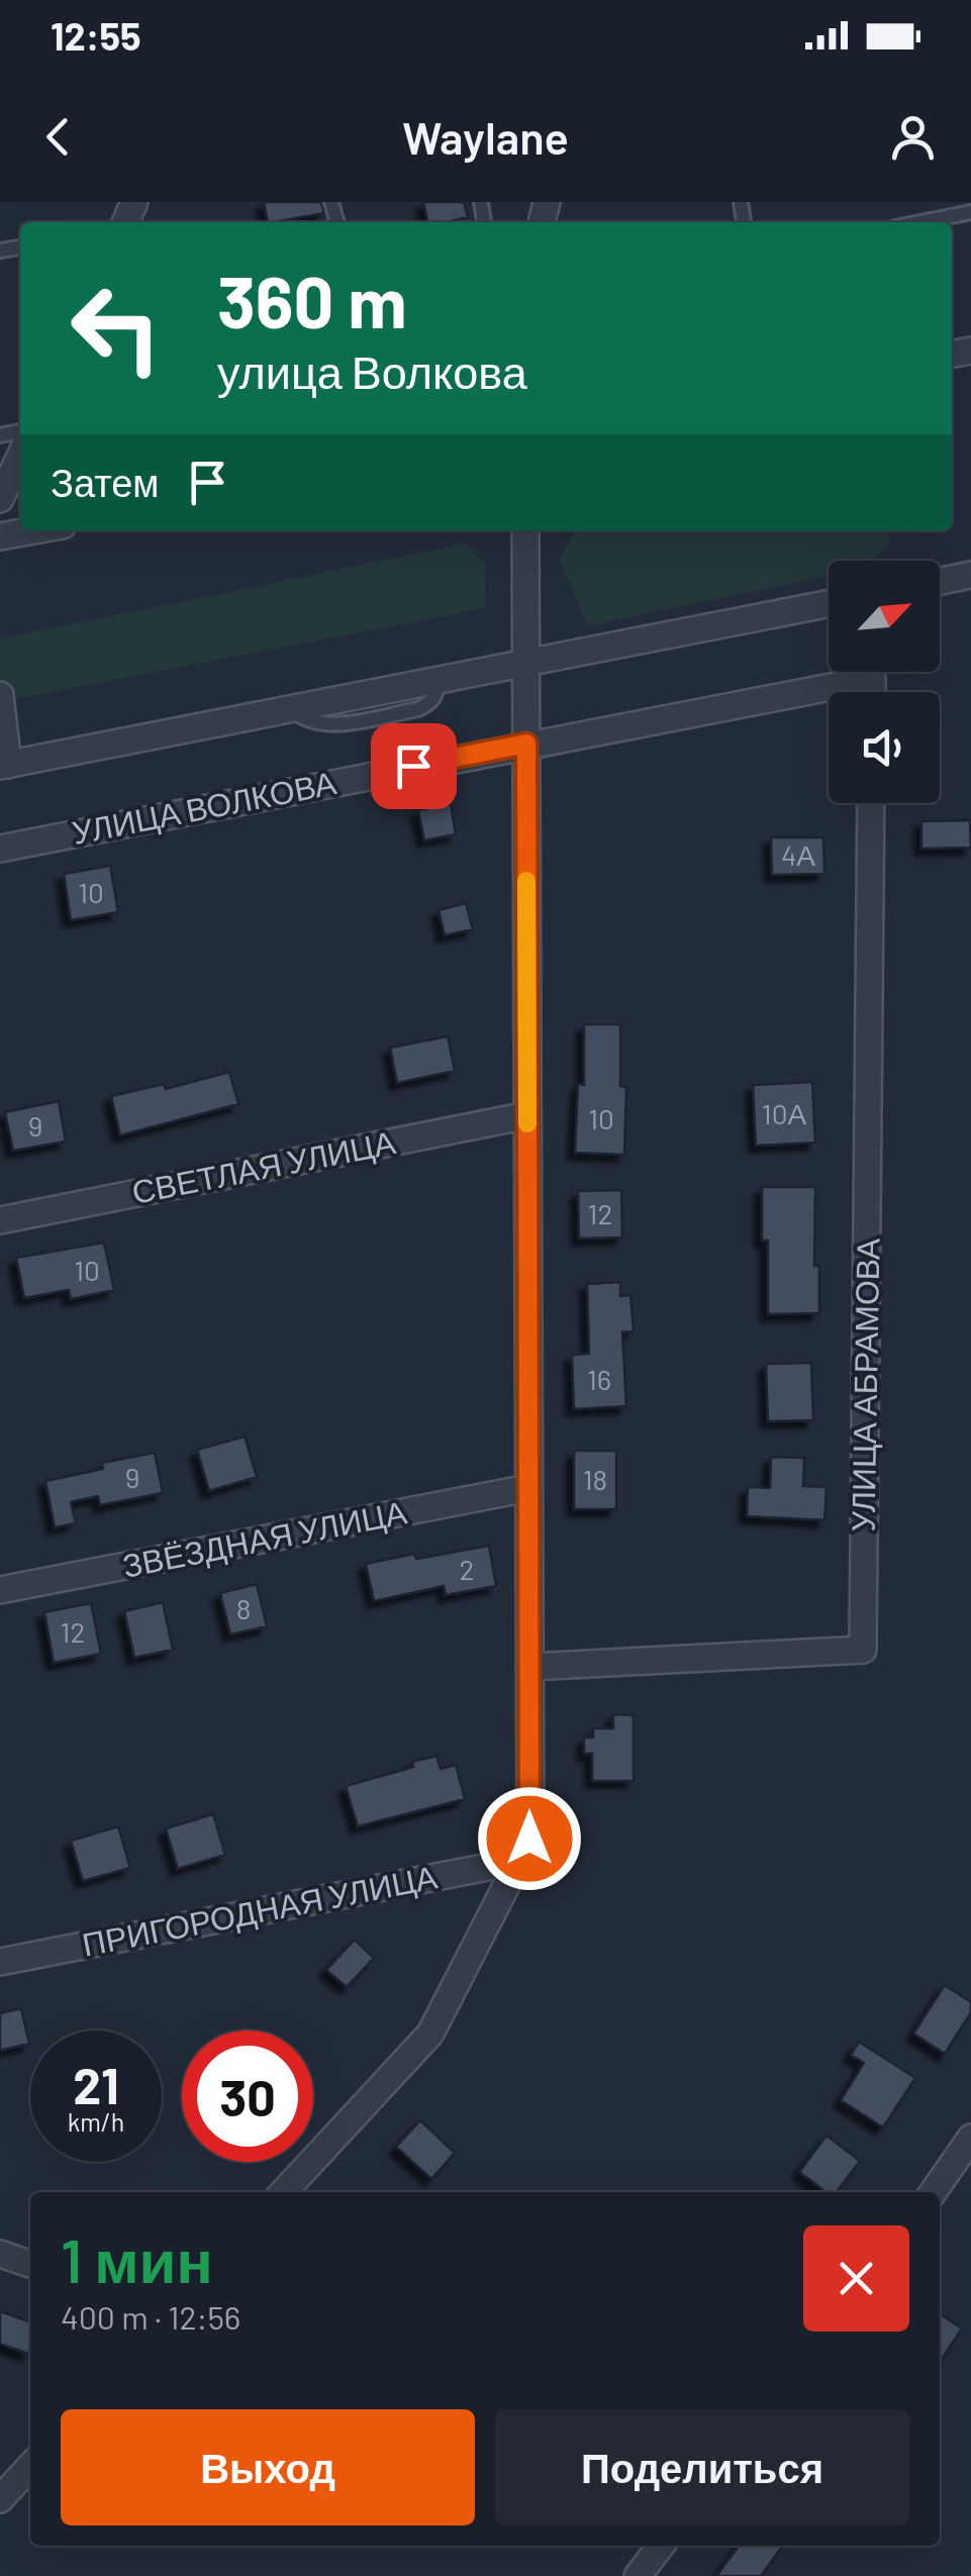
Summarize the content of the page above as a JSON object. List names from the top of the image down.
{
  "streets": {
    "street": [
      "УЛИЦА ВОЛКОВА",
      "СВЕТЛАЯ УЛИЦА",
      "УЛИЦА АБРАМОВА",
      "ЗВЁЗДНАЯ УЛИЦА",
      "ПРИГОРОДНАЯ УЛИЦА"
    ]
  },
  "house_numbers": [
    "4А",
    "10",
    "10А",
    "10",
    "9",
    "12",
    "10",
    "16",
    "9",
    "18",
    "2",
    "8",
    "12"
  ],
  "north": "top right",
  "page": {
    "status": "12:55",
    "header": "Waylane",
    "turn": ["360 m", "улица Волкова"],
    "then": "Затем",
    "speed": "21 km/h",
    "limit": "30",
    "heading": ["1 мин", "400 m · 12:56"],
    "buttons": ["Выход", "Поделиться"]
  }
}
